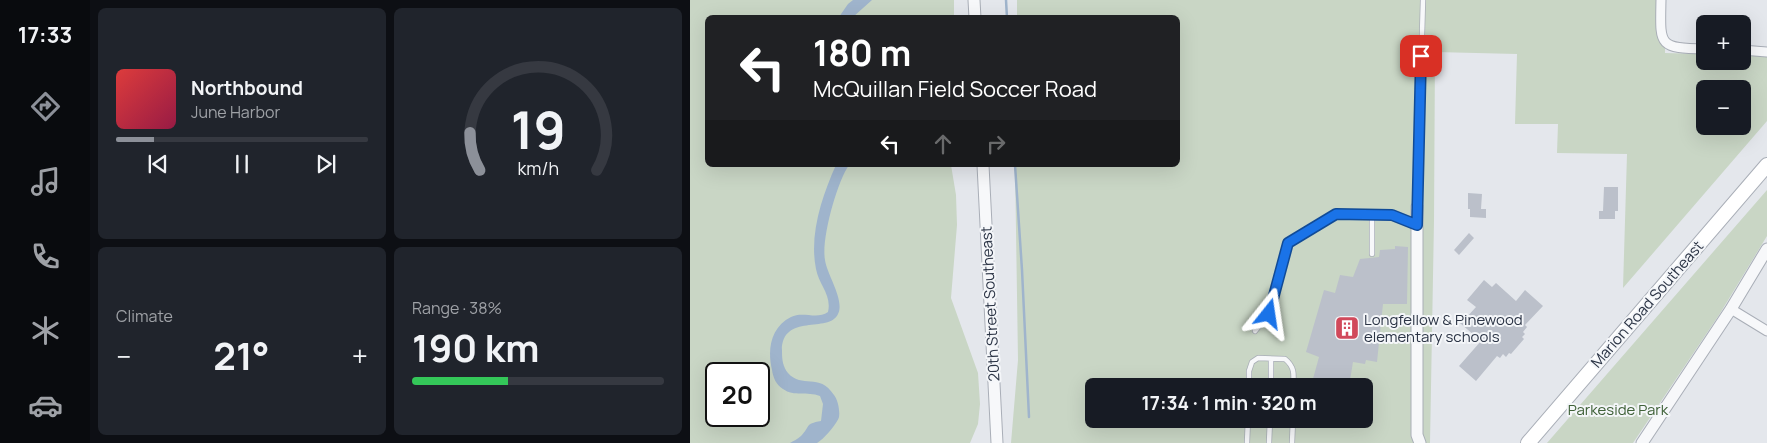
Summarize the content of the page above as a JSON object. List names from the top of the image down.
{
  "streets": {
    "main road": ["Marion Road Southeast"],
    "street": ["20th Street Southeast"]
  },
  "parks": ["Parkeside Park"],
  "places": {
    "building": ["Longfellow & Pinewood elementary schools"]
  },
  "page": {
    "tabs": "17:33",
    "map_buttons": ["+", "−"],
    "turn": ["180 m", "McQuillan Field Soccer Road"],
    "song": ["Northbound", "June Harbor"],
    "tile": [
      "Climate",
      ["Range · 38%", "190 km"]
    ],
    "heat": ["−", "21°", "+"],
    "limit": "20",
    "trip": "17:34 · 1 min · 320 m",
    "gauge": ["19", "km/h"]
  }
}
